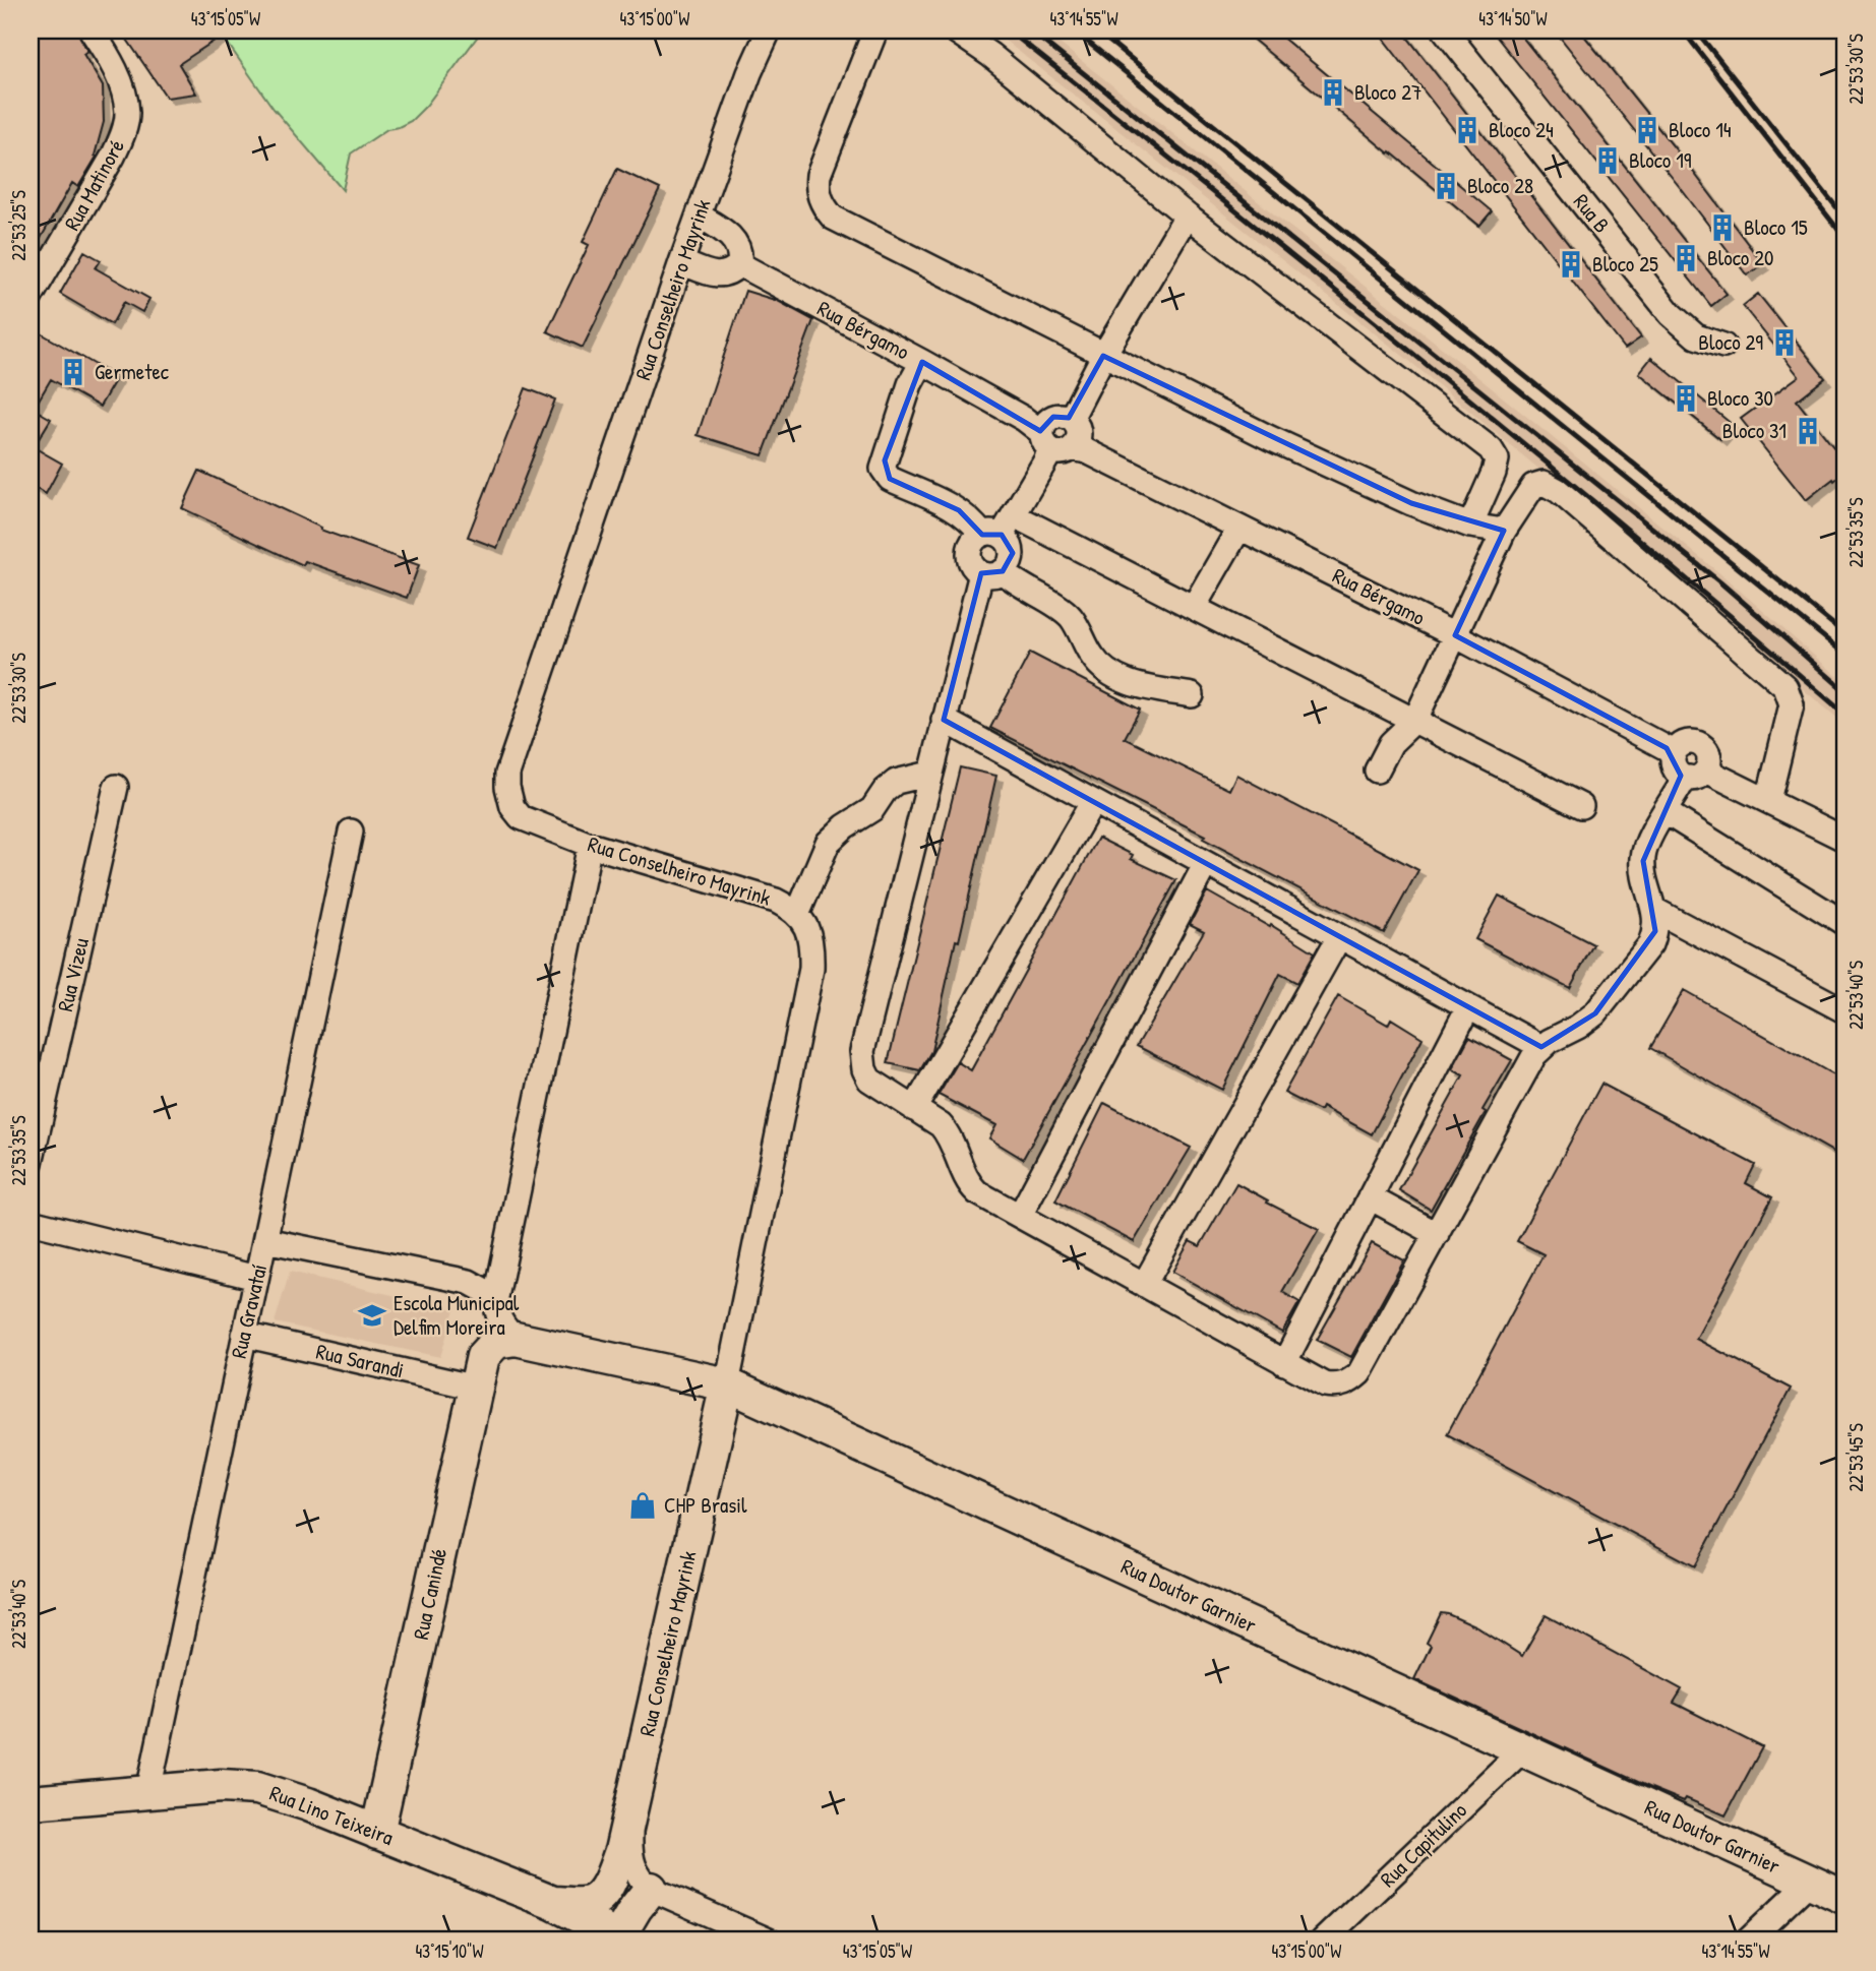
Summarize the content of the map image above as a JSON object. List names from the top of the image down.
{
  "streets": {
    "main road": [
      "Rua Conselheiro Mayrink",
      "Rua Canindé",
      "Rua Doutor Garnier",
      "Rua Lino Teixeira"
    ],
    "street": [
      "Rua Matinoré",
      "Rua B",
      "Rua Bérgamo",
      "Rua Vizeu",
      "Rua Gravataí",
      "Rua Sarandi",
      "Rua Capitulino"
    ]
  },
  "crossings": [
    ["Rua Conselheiro Mayrink", "Rua Doutor Garnier"],
    ["Rua Gravataí", "Rua Sarandi"],
    ["Rua Gravataí", "Rua Lino Teixeira"],
    ["Rua Sarandi", "Rua Canindé"],
    ["Rua Canindé", "Rua Doutor Garnier"],
    ["Rua Canindé", "Rua Lino Teixeira"],
    ["Rua Doutor Garnier", "Rua Capitulino"]
  ],
  "places": {
    "building": [
      "Bloco 27",
      "Bloco 24",
      "Bloco 14",
      "Bloco 19",
      "Bloco 28",
      "Bloco 15",
      "Bloco 20",
      "Bloco 25",
      "Bloco 29",
      "Germetec",
      "Bloco 30",
      "Bloco 31"
    ],
    "school or university": ["Escola Municipal Delfim Moreira"],
    "shop": ["CHP Brasil"]
  },
  "coordinates": [
    "43°15'05\"W",
    "43°15'00\"W",
    "43°14'55\"W",
    "43°14'50\"W",
    "22°53'30\"S",
    "22°53'25\"S",
    "22°53'35\"S",
    "22°53'40\"S",
    "22°53'45\"S",
    "43°15'10\"W"
  ]
}
